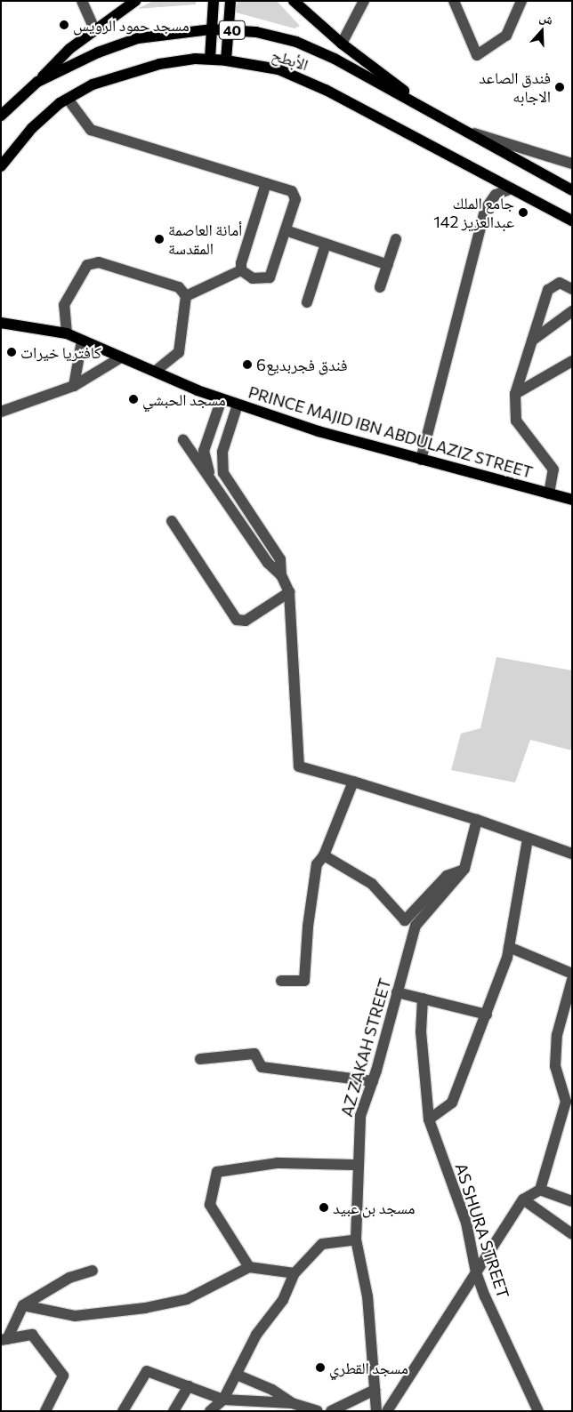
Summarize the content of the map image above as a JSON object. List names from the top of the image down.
{
  "streets": {
    "main road": ["40", "الأبطح", "PRINCE MAJID IBN ABDULAZIZ STREET"],
    "street": ["AZ ZAKAH STREET", "AS SHURA STREET"]
  },
  "places": [
    "مسجد حمود الرويس",
    "فندق الصاعد الاجابه",
    "جامع الملك عبدالعزيز 142",
    "أمانة العاصمة المقدسة",
    "كافتريا خيرات",
    "فندق فجربديع6",
    "مسجد الحبشي",
    "مسجد بن عبيد",
    "مسجد القطري"
  ],
  "north": "top"
}
